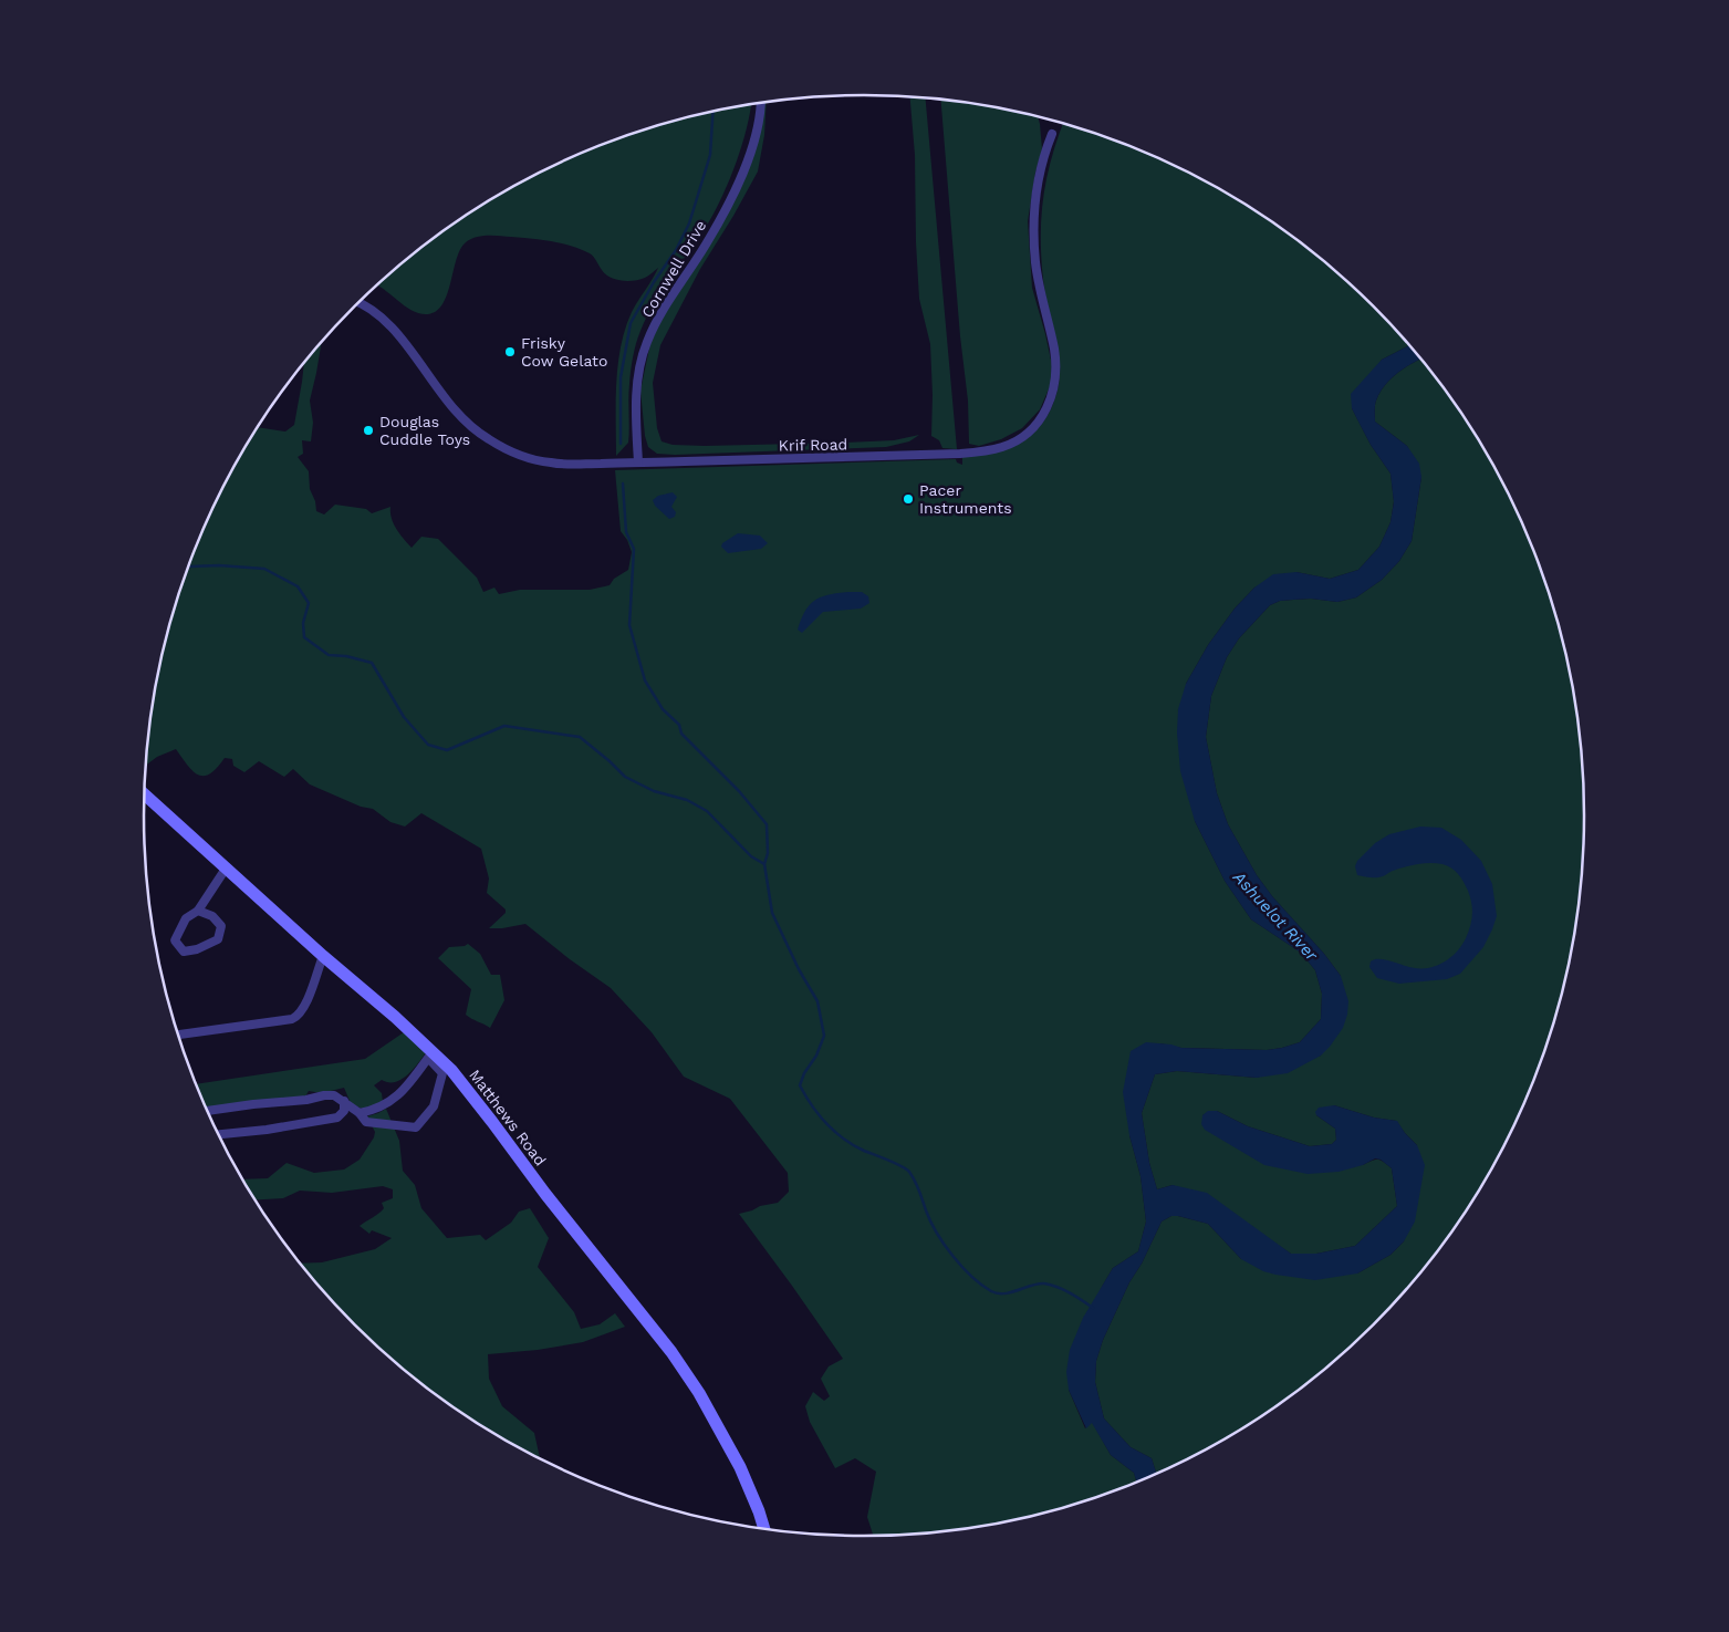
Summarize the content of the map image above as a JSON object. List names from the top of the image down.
{
  "streets": {
    "street": ["Cornwell Drive", "Krif Road", "Matthews Road"]
  },
  "crossings": [
    ["Cornwell Drive", "Krif Road"]
  ],
  "water": ["Ashuelot River"],
  "places": ["Frisky Cow Gelato", "Douglas Cuddle Toys", "Pacer Instruments"]
}
